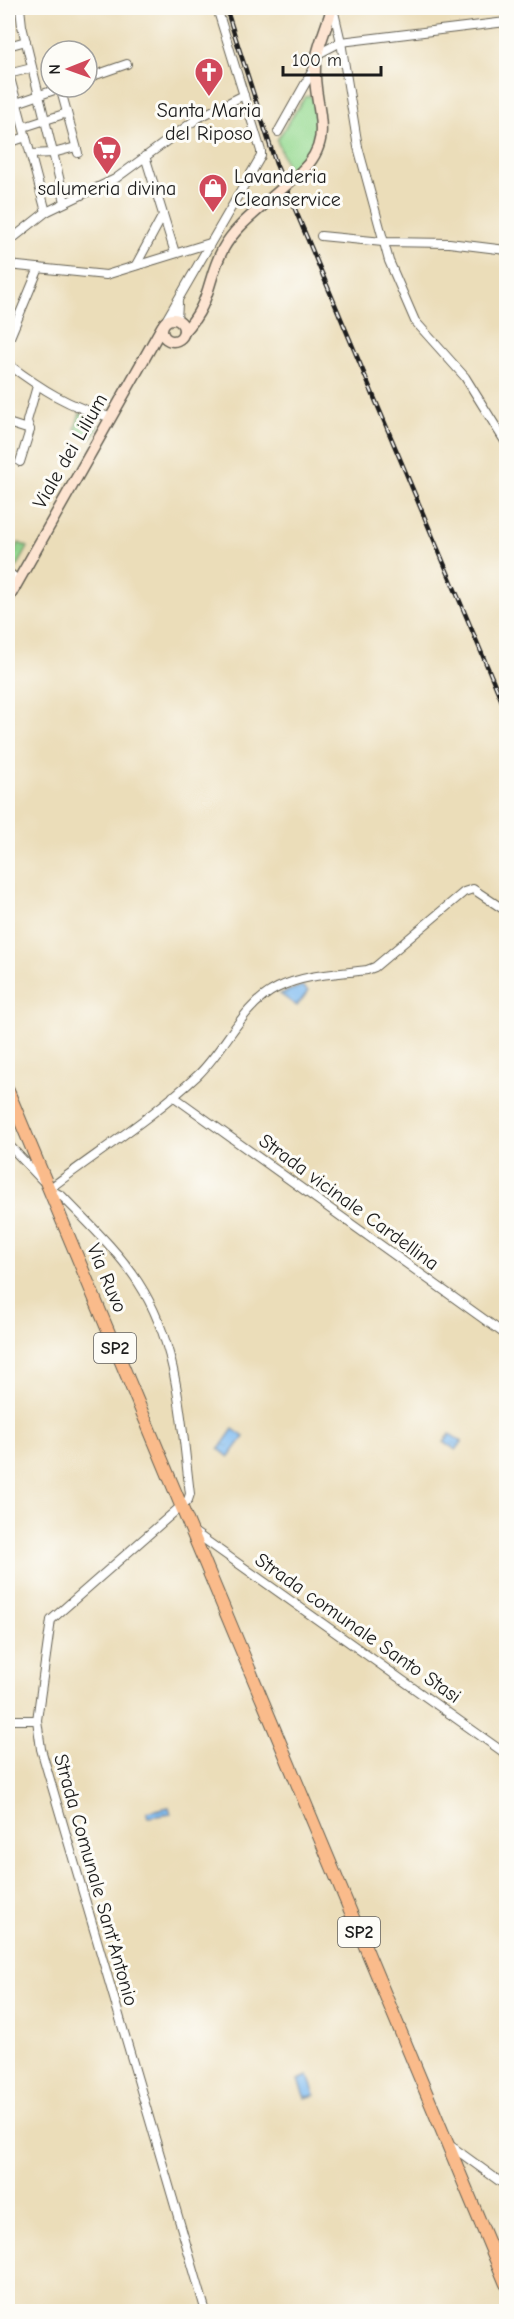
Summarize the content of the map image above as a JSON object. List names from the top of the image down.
{
  "streets": {
    "main road": ["Viale dei Lilium", "Via Ruvo", "SP2"],
    "street": ["Strada vicinale Cardellina", "Strada comunale Santo Stasi", "Strada Comunale Sant'Antonio"]
  },
  "crossings": [
    ["Via Ruvo", "SP2"],
    ["Via Ruvo", "Strada comunale Santo Stasi"],
    ["Via Ruvo", "Strada Comunale Sant'Antonio"]
  ],
  "places": {
    "church": ["Santa Maria del Riposo"],
    "supermarket": ["salumeria divina"],
    "shop": ["Lavanderia Cleanservice"]
  },
  "scale_bar": "100 m",
  "north": "left"
}
